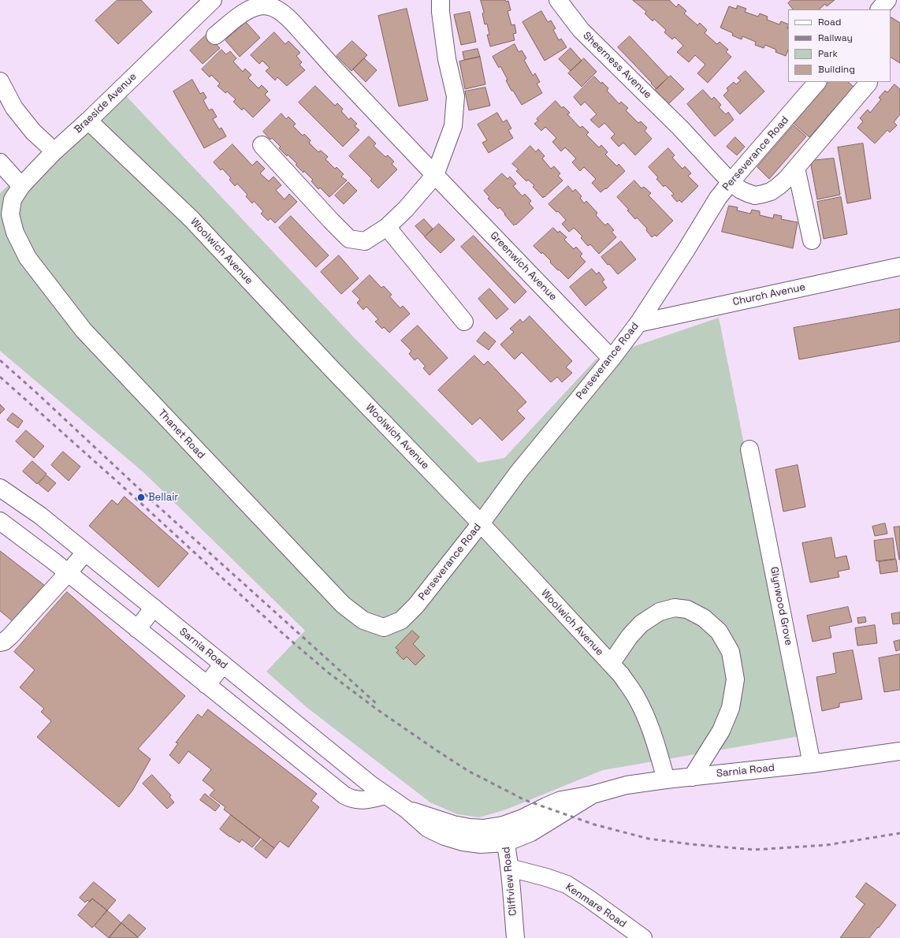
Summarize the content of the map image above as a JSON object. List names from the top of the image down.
{
  "streets": {
    "street": [
      "Sheerness Avenue",
      "Braeside Avenue",
      "Perseverance Road",
      "Woolwich Avenue",
      "Greenwich Avenue",
      "Church Avenue",
      "Thanet Road",
      "Glynwood Grove",
      "Sarnia Road",
      "Cliffview Road",
      "Kenmare Road"
    ]
  },
  "crossings": [
    ["Sheerness Avenue", "Perseverance Road"],
    ["Braeside Avenue", "Woolwich Avenue"],
    ["Braeside Avenue", "Thanet Road"],
    ["Perseverance Road", "Woolwich Avenue"],
    ["Perseverance Road", "Greenwich Avenue"],
    ["Perseverance Road", "Church Avenue"],
    ["Perseverance Road", "Thanet Road"],
    ["Woolwich Avenue", "Sarnia Road"],
    ["Glynwood Grove", "Sarnia Road"],
    ["Sarnia Road", "Cliffview Road"],
    ["Cliffview Road", "Kenmare Road"]
  ],
  "places": ["Bellair"],
  "legend": [
    "Road",
    "Railway",
    "Park",
    "Building"
  ]
}
